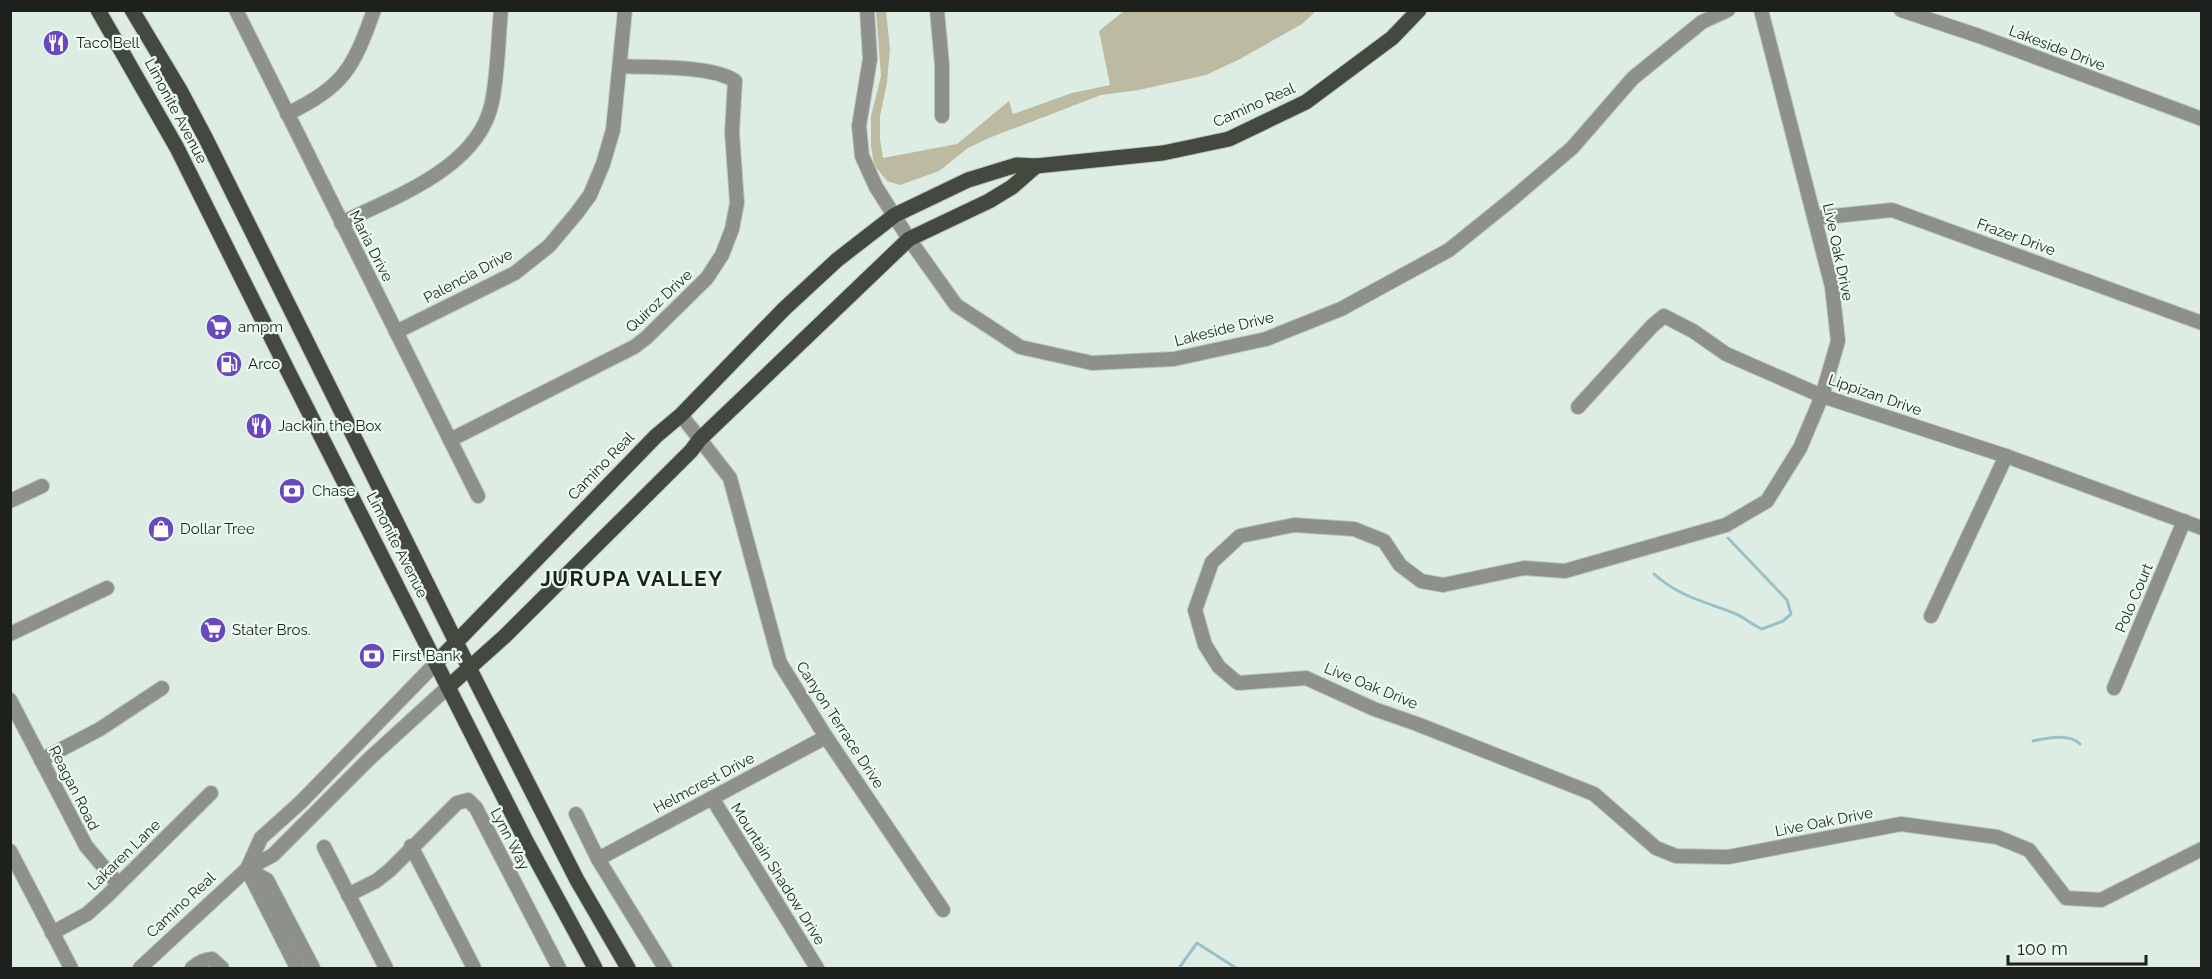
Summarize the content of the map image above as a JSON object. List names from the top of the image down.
{
  "streets": {
    "main road": ["Camino Real", "Limonite Avenue"],
    "street": [
      "Lakeside Drive",
      "Frazer Drive",
      "Maria Drive",
      "Live Oak Drive",
      "Palencia Drive",
      "Quiroz Drive",
      "Lippizan Drive",
      "Polo Court",
      "Canyon Terrace Drive",
      "Helmcrest Drive",
      "Reagan Road",
      "Lynn Way",
      "Lakaren Lane",
      "Mountain Shadow Drive"
    ]
  },
  "crossings": [
    ["Lakeside Drive", "Camino Real"],
    ["Camino Real", "Limonite Avenue"],
    ["Camino Real", "Canyon Terrace Drive"],
    ["Frazer Drive", "Live Oak Drive"],
    ["Maria Drive", "Palencia Drive"],
    ["Maria Drive", "Quiroz Drive"],
    ["Live Oak Drive", "Lippizan Drive"],
    ["Palencia Drive", "Quiroz Drive"],
    ["Lippizan Drive", "Polo Court"],
    ["Canyon Terrace Drive", "Helmcrest Drive"],
    ["Helmcrest Drive", "Mountain Shadow Drive"],
    ["Reagan Road", "Lakaren Lane"]
  ],
  "districts": ["JURUPA VALLEY"],
  "places": {
    "restaurant": ["Taco Bell", "Jack in the Box"],
    "supermarket": ["ampm", "Stater Bros."],
    "fuel station": ["Arco"],
    "bank": ["Chase", "First Bank"],
    "shop": ["Dollar Tree"]
  },
  "scale_bar": "100 m"
}
